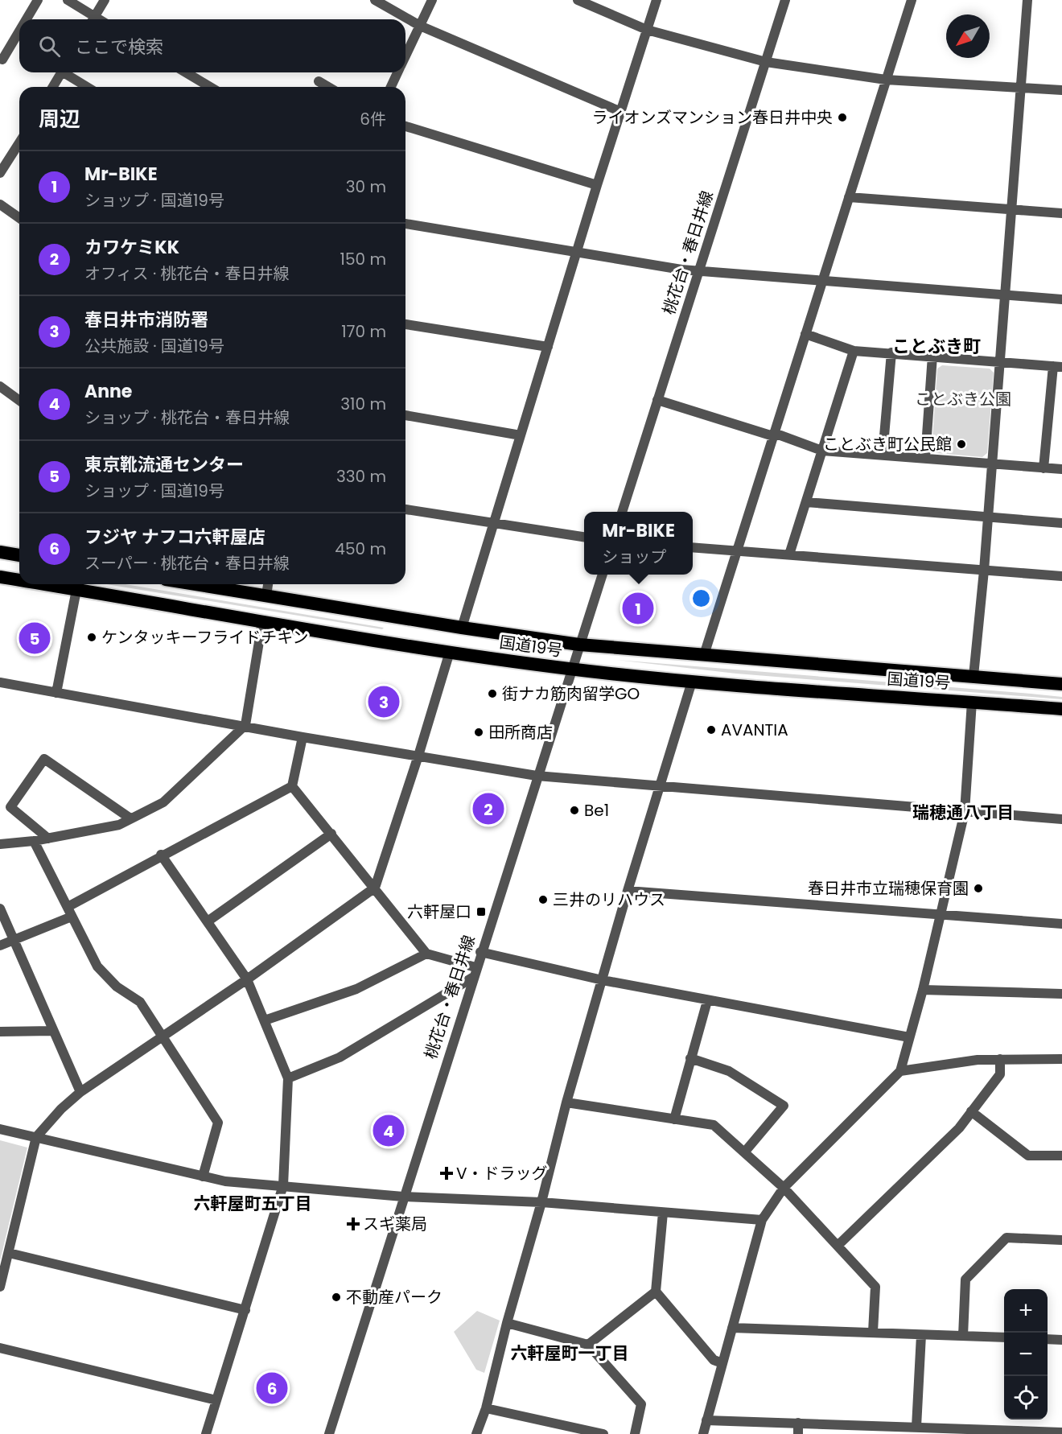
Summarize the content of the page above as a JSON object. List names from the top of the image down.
{
  "streets": {
    "highway": ["国道19号"],
    "street": ["桃花台・春日井線"]
  },
  "crossings": [
    ["桃花台・春日井線", "国道19号"]
  ],
  "districts": [
    "ことぶき町",
    "瑞穂通八丁目",
    "六軒屋町五丁目",
    "六軒屋町一丁目"
  ],
  "parks": ["ことぶき公園"],
  "places": {
    "other": [
      "ライオンズマンション春日井中央",
      "ことぶき町公民館",
      "ケンタッキーフライドチキン",
      "街ナカ筋肉留学GO",
      "AVANTIA",
      "田所商店",
      "Be1",
      "春日井市立瑞穂保育園",
      "三井のリハウス",
      "不動産パーク"
    ],
    "transit": ["六軒屋口"],
    "health": ["V・ドラッグ", "スギ薬局"]
  },
  "north": "bottom left",
  "page": {
    "search": "ここで検索",
    "heading": ["周辺", "6件"],
    "list": [
      {
        "mark": "1",
        "name": "Mr-BIKE",
        "note": "ショップ · 国道19号",
        "value": "30 m"
      },
      {
        "mark": "2",
        "name": "カワケミKK",
        "note": "オフィス · 桃花台・春日井線",
        "value": "150 m"
      },
      {
        "mark": "3",
        "name": "春日井市消防署",
        "note": "公共施設 · 国道19号",
        "value": "170 m"
      },
      {
        "mark": "4",
        "name": "Anne",
        "note": "ショップ · 桃花台・春日井線",
        "value": "310 m"
      },
      {
        "mark": "5",
        "name": "東京靴流通センター",
        "note": "ショップ · 国道19号",
        "value": "330 m"
      },
      {
        "mark": "6",
        "name": "フジヤ ナフコ六軒屋店",
        "note": "スーパー · 桃花台・春日井線",
        "value": "450 m"
      }
    ],
    "popup": ["Mr-BIKE", "ショップ"],
    "pins": [
      "1",
      "5",
      "3",
      "2",
      "4",
      "6"
    ],
    "map_buttons": ["+", "−"]
  }
}
